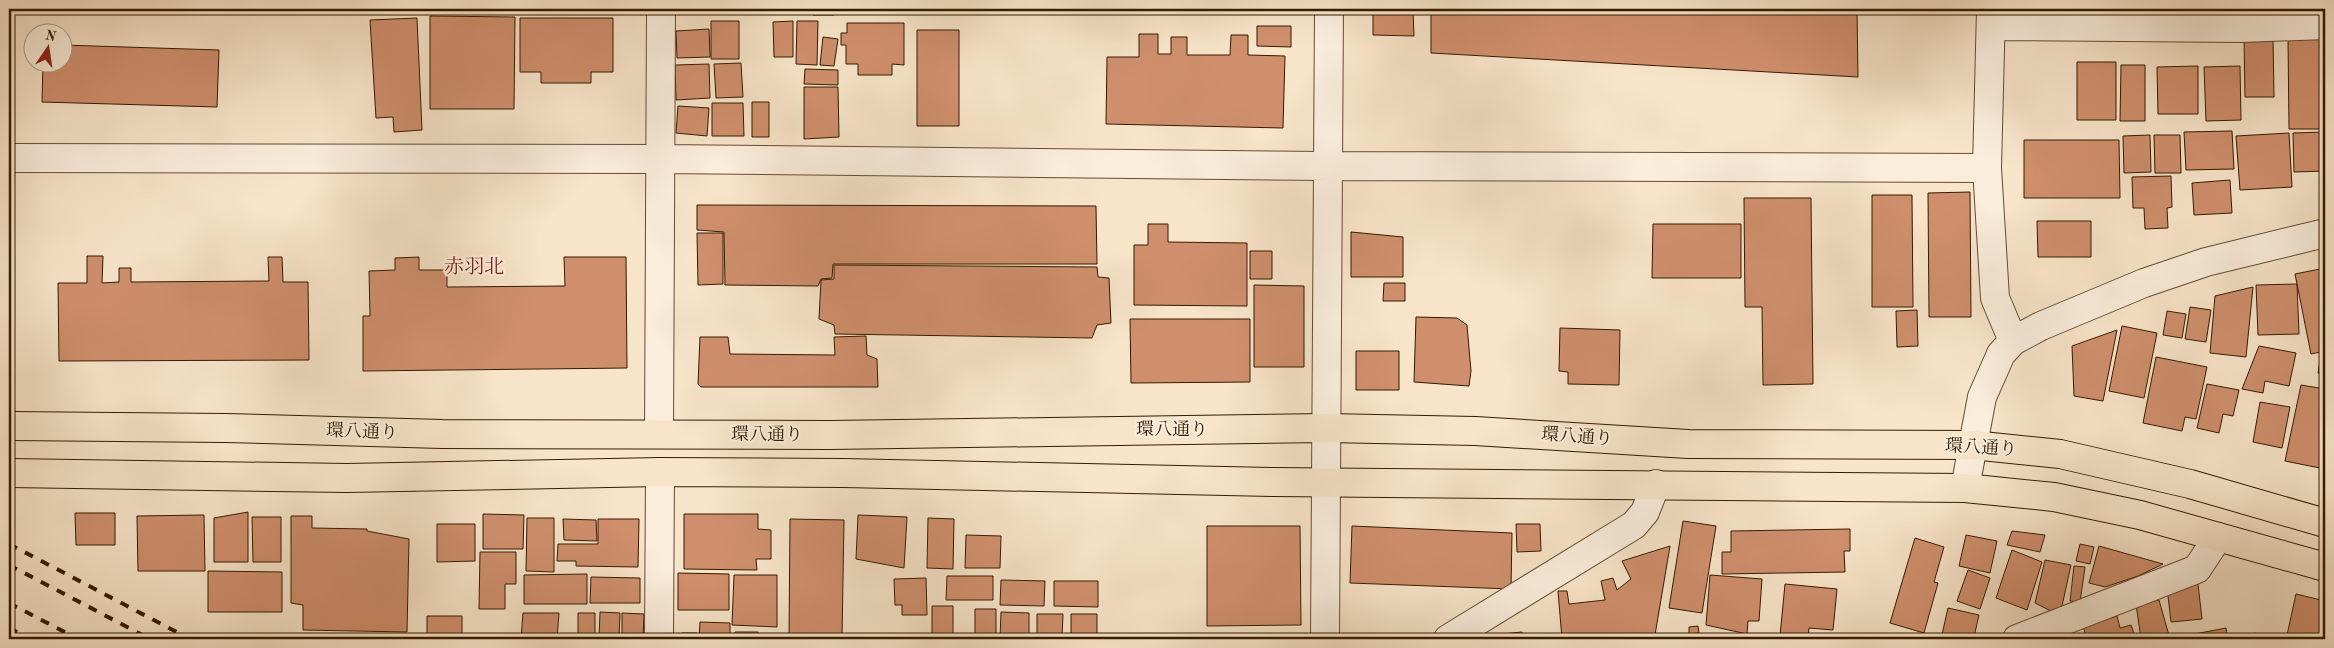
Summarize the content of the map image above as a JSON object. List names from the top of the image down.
{
  "streets": {
    "main road": ["環八通り"]
  },
  "districts": ["赤羽北"],
  "north": "top"
}
